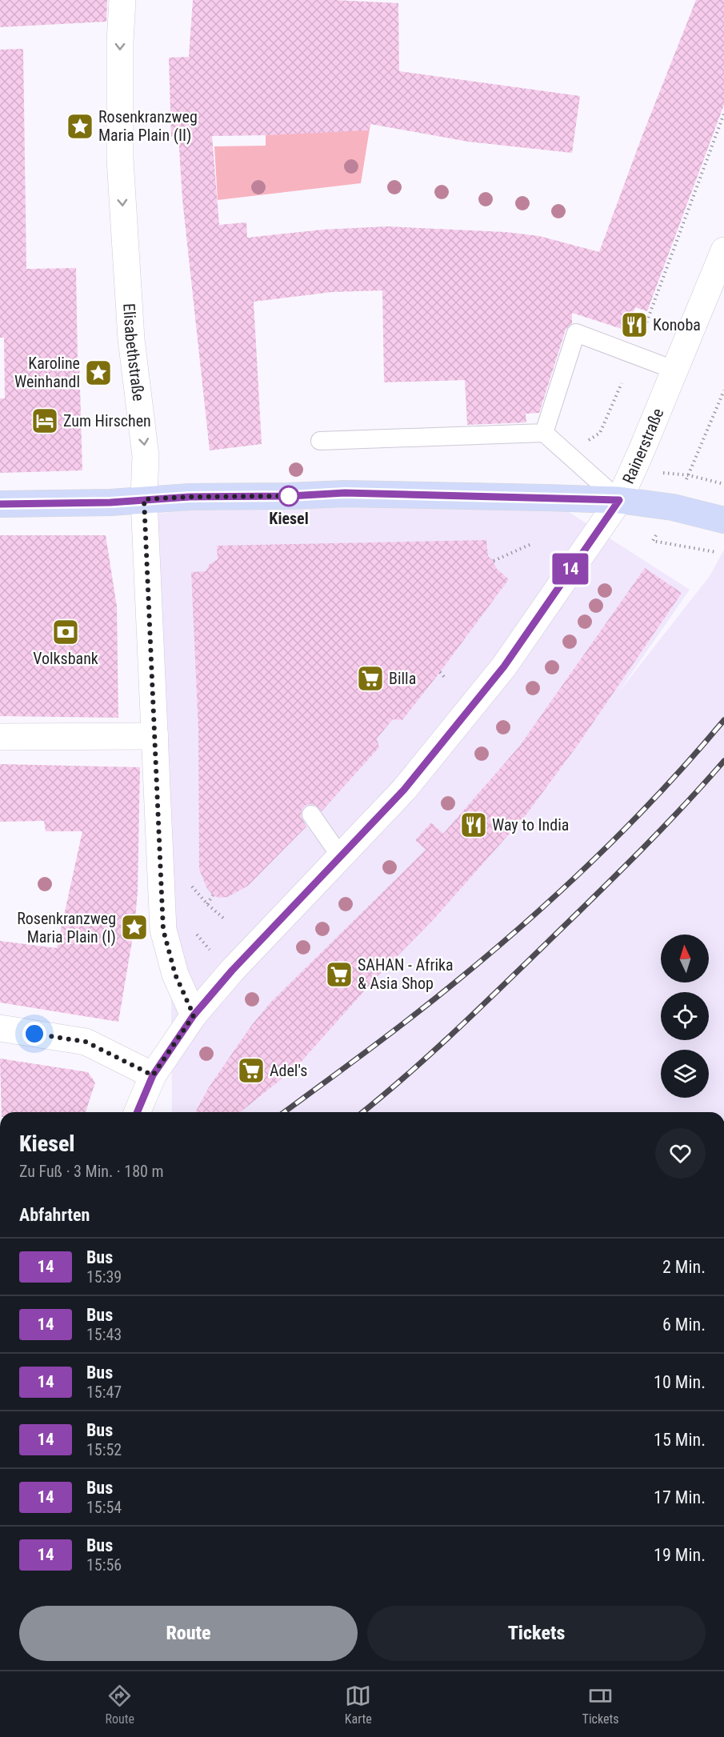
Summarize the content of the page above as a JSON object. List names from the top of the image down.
{
  "streets": {
    "street": ["Elisabethstraße", "Rainerstraße"]
  },
  "crossings": [
    ["Elisabethstraße", "Rainerstraße"]
  ],
  "one_way": ["Elisabethstraße"],
  "places": {
    "place": ["Rosenkranzweg Maria Plain (II)", "Karoline Weinhandl", "Rosenkranzweg Maria Plain (I)"],
    "restaurant": ["Konoba", "Way to India"],
    "hotel": ["Zum Hirschen"],
    "other": ["Kiesel"],
    "bank": ["Volksbank"],
    "supermarket": ["Billa", "SAHAN - Afrika & Asia Shop", "Adel's"]
  },
  "lines": ["bus line 14"],
  "north": "top",
  "page": {
    "on_map": "14",
    "heading": [
      ["Kiesel", "Zu Fuß · 3 Min. · 180 m"],
      "Abfahrten"
    ],
    "list": [
      {
        "mark": "14",
        "name": "Bus",
        "note": "15:39",
        "value": "2 Min."
      },
      {
        "mark": "14",
        "name": "Bus",
        "note": "15:43",
        "value": "6 Min."
      },
      {
        "mark": "14",
        "name": "Bus",
        "note": "15:47",
        "value": "10 Min."
      },
      {
        "mark": "14",
        "name": "Bus",
        "note": "15:52",
        "value": "15 Min."
      },
      {
        "mark": "14",
        "name": "Bus",
        "note": "15:54",
        "value": "17 Min."
      },
      {
        "mark": "14",
        "name": "Bus",
        "note": "15:56",
        "value": "19 Min."
      }
    ],
    "buttons": ["Route", "Tickets"],
    "tabs": ["Route", "Karte", "Tickets"]
  }
}
